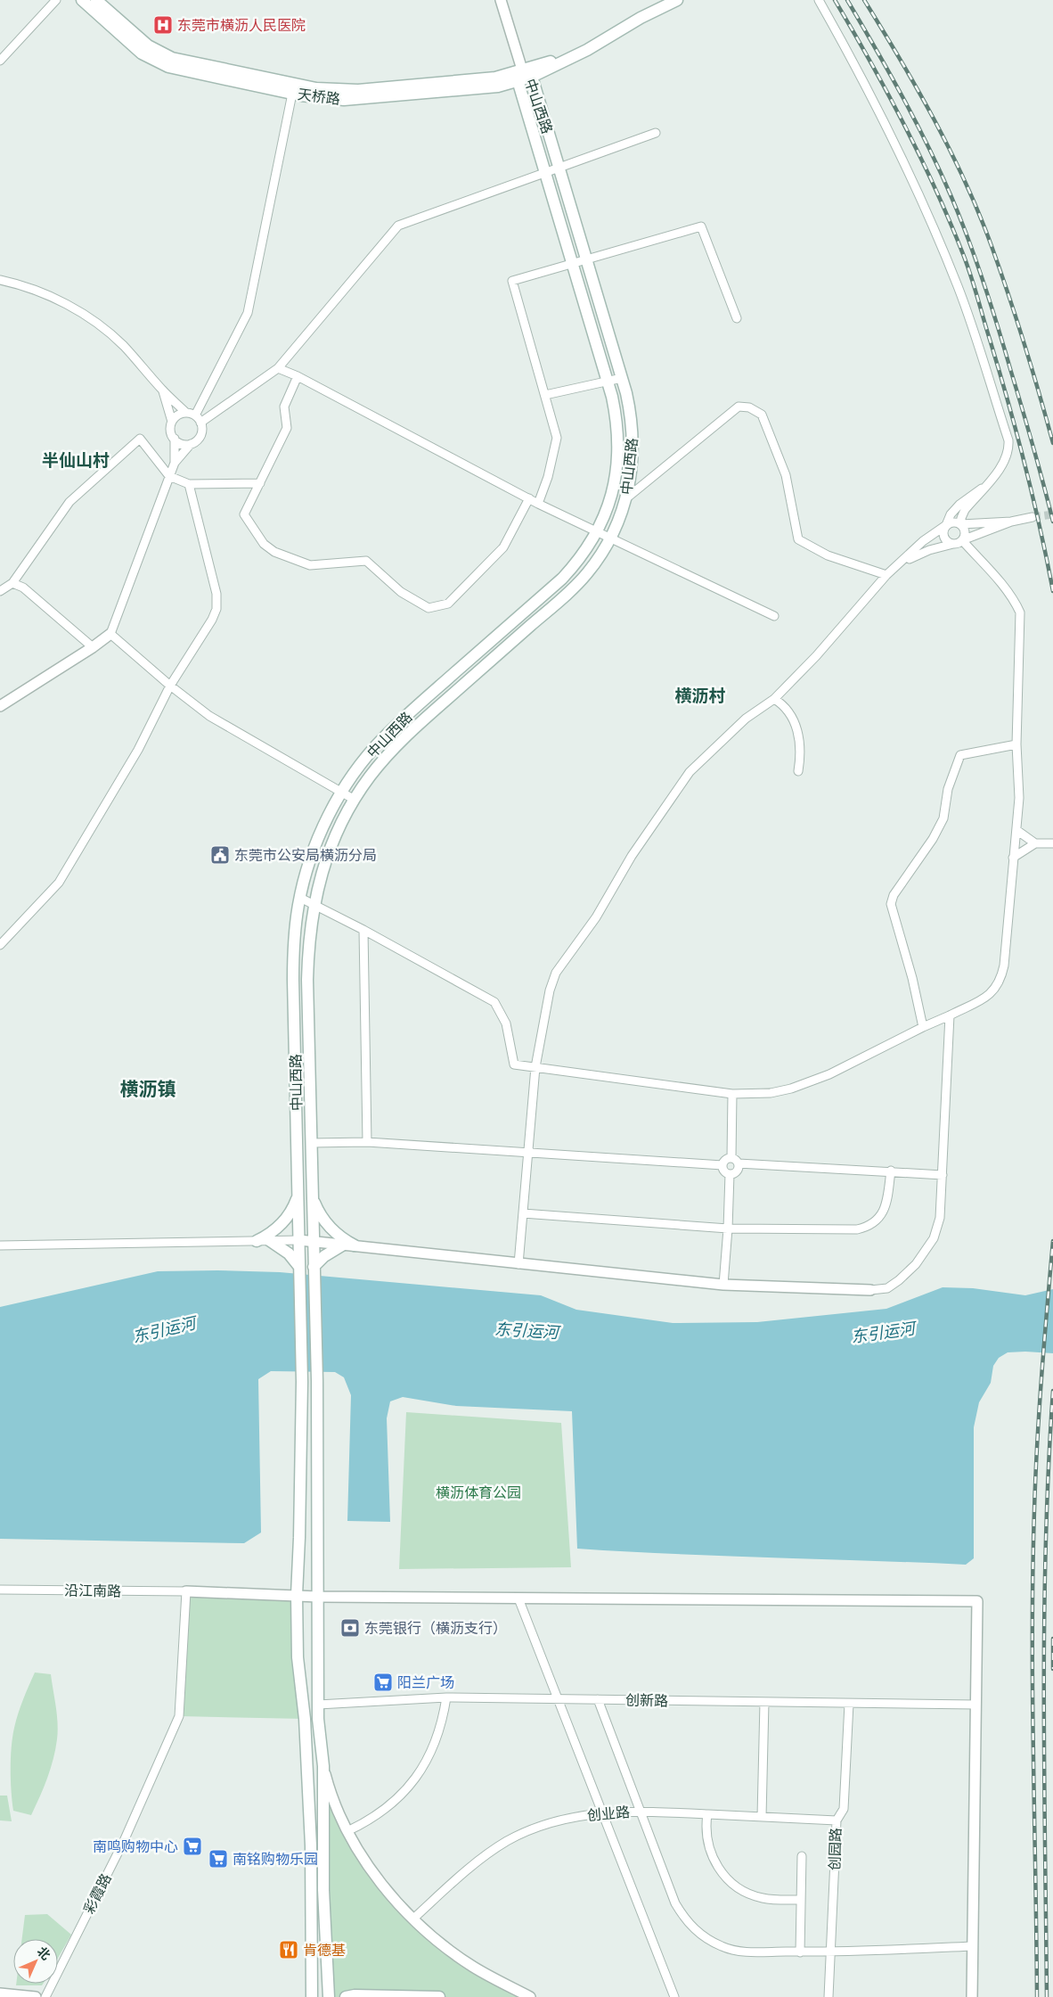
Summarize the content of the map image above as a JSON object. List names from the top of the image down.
{
  "streets": {
    "main road": ["天桥路", "中山西路"],
    "street": [
      "沿江南路",
      "创新路",
      "创业路",
      "创园路",
      "彩霞路"
    ]
  },
  "crossings": [
    ["天桥路", "中山西路"],
    ["中山西路", "创新路"],
    ["沿江南路", "彩霞路"],
    ["创新路", "创园路"],
    ["创业路", "创园路"]
  ],
  "districts": ["半仙山村", "横沥村", "横沥镇"],
  "water": ["东引运河"],
  "parks": ["横沥体育公园"],
  "places": {
    "hospital": ["东莞市横沥人民医院"],
    "public building": ["东莞市公安局横沥分局"],
    "bank": ["东莞银行（横沥支行）"],
    "supermarket": ["阳兰广场", "南鸣购物中心", "南铭购物乐园"],
    "restaurant": ["肯德基"]
  },
  "north": "top right"
}
